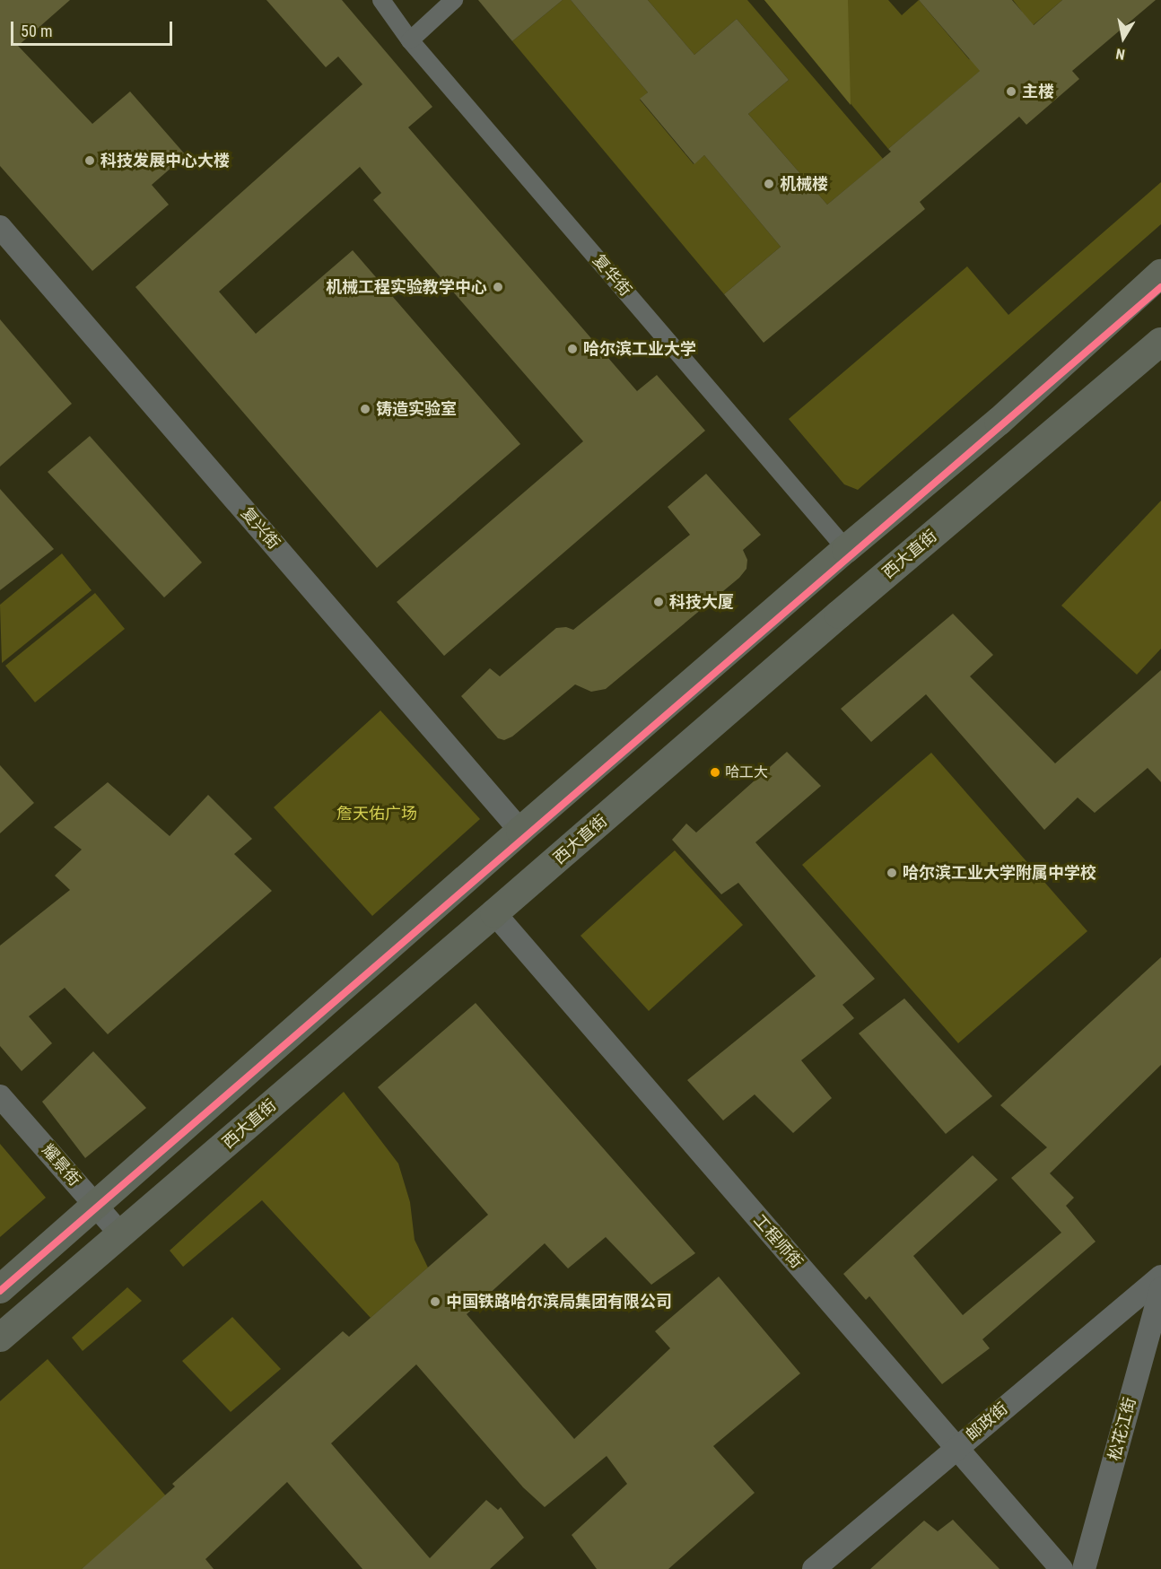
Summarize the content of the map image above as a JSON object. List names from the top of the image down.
{
  "streets": {
    "main road": ["西大直街"],
    "street": [
      "复华街",
      "复兴街",
      "耀景街",
      "工程师街",
      "邮政街",
      "松花江街"
    ]
  },
  "crossings": [
    ["西大直街", "耀景街"],
    ["西大直街", "工程师街"],
    ["工程师街", "邮政街"]
  ],
  "parks": ["詹天佑广场"],
  "places": [
    "主楼",
    "科技发展中心大楼",
    "机械楼",
    "机械工程实验教学中心",
    "哈尔滨工业大学",
    "铸造实验室",
    "科技大厦",
    "哈工大",
    "哈尔滨工业大学附属中学校",
    "中国铁路哈尔滨局集团有限公司"
  ],
  "scale_bar": "50 m",
  "north": "bottom"
}
